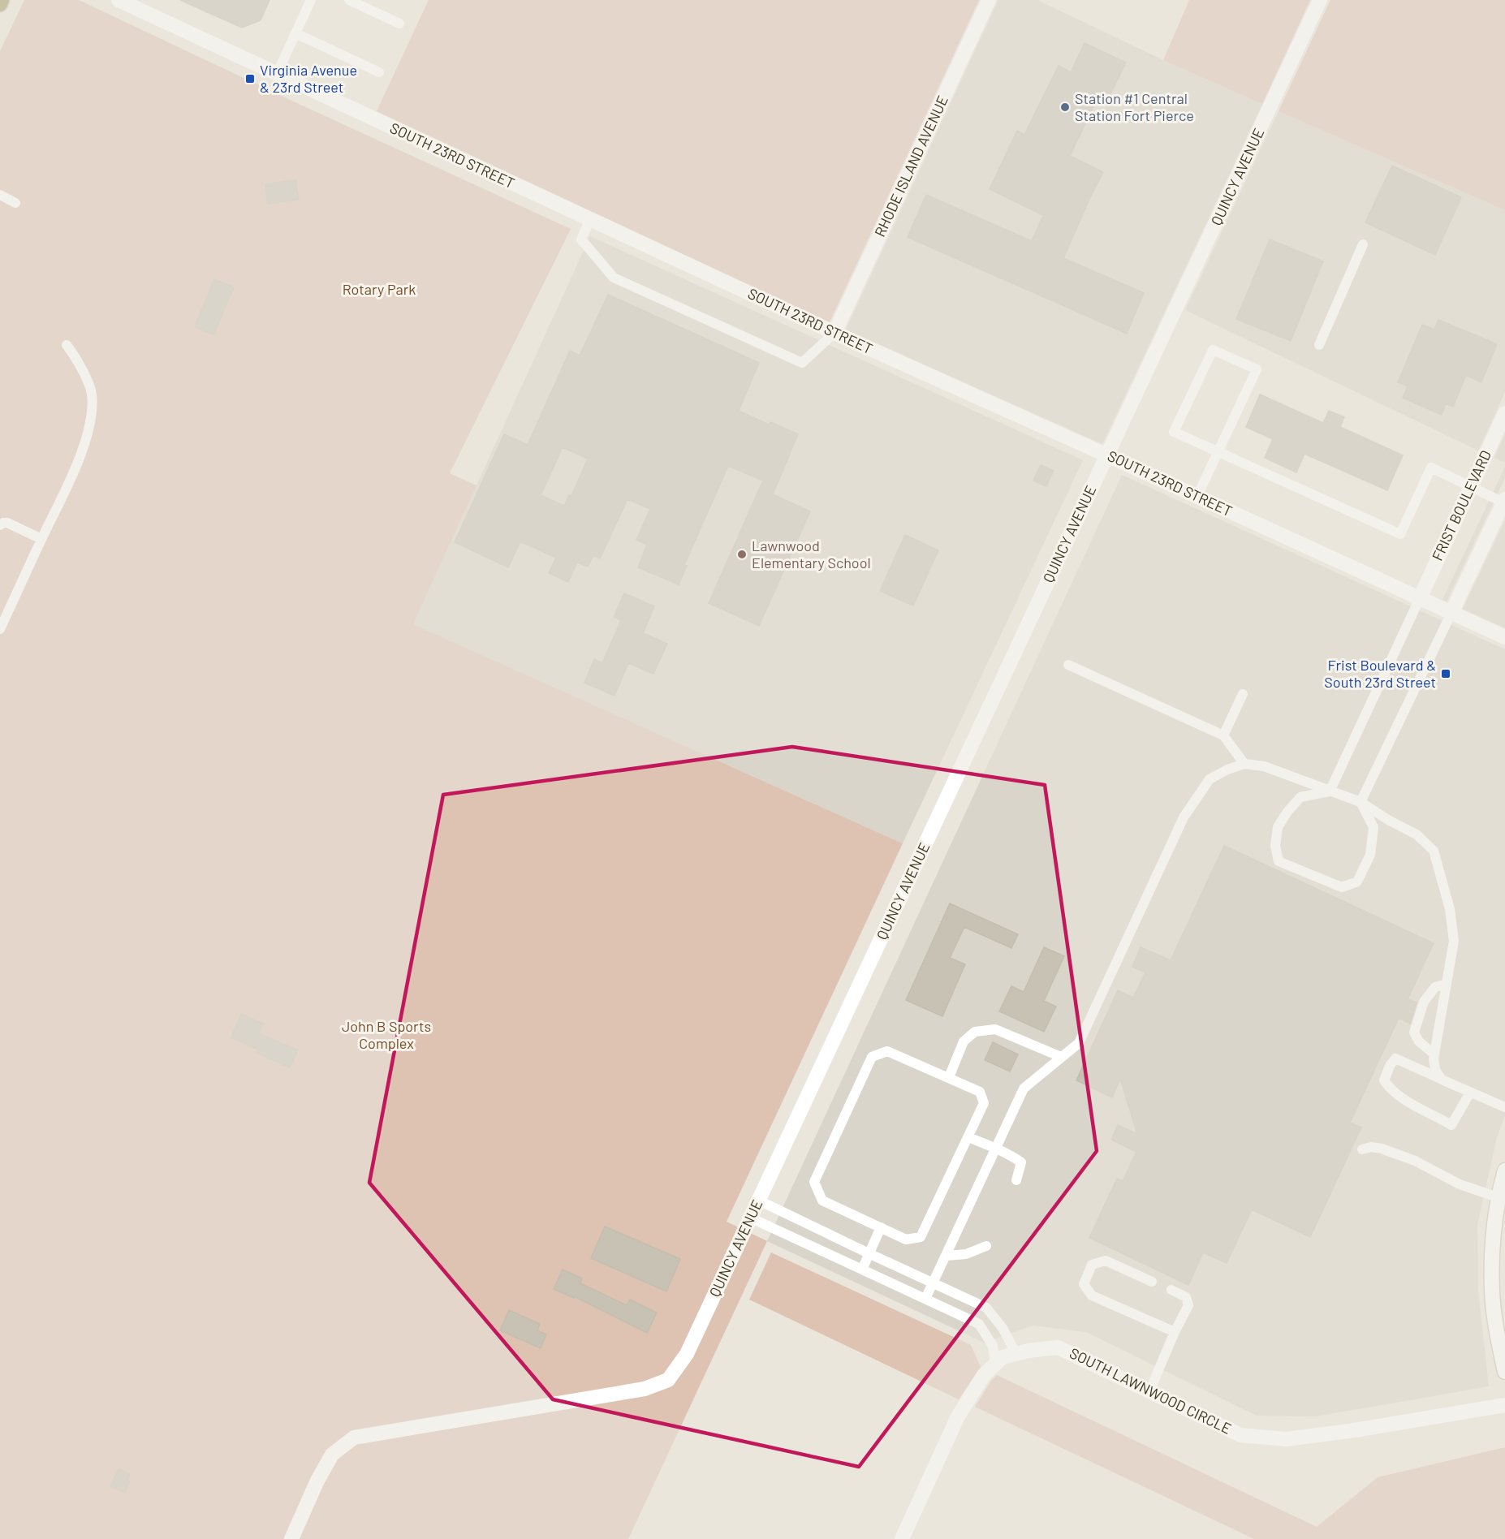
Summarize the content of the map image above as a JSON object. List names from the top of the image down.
{
  "streets": {
    "street": [
      "SOUTH 23RD STREET",
      "RHODE ISLAND AVENUE",
      "QUINCY AVENUE",
      "FRIST BOULEVARD",
      "SOUTH LAWNWOOD CIRCLE"
    ]
  },
  "crossings": [
    ["SOUTH 23RD STREET", "RHODE ISLAND AVENUE"],
    ["SOUTH 23RD STREET", "QUINCY AVENUE"],
    ["SOUTH 23RD STREET", "FRIST BOULEVARD"]
  ],
  "parks": ["Rotary Park", "John B Sports Complex"],
  "places": {
    "transit": ["Virginia Avenue & 23rd Street", "Frist Boulevard & South 23rd Street"],
    "other": ["Station #1 Central Station Fort Pierce", "Lawnwood Elementary School"]
  }
}
